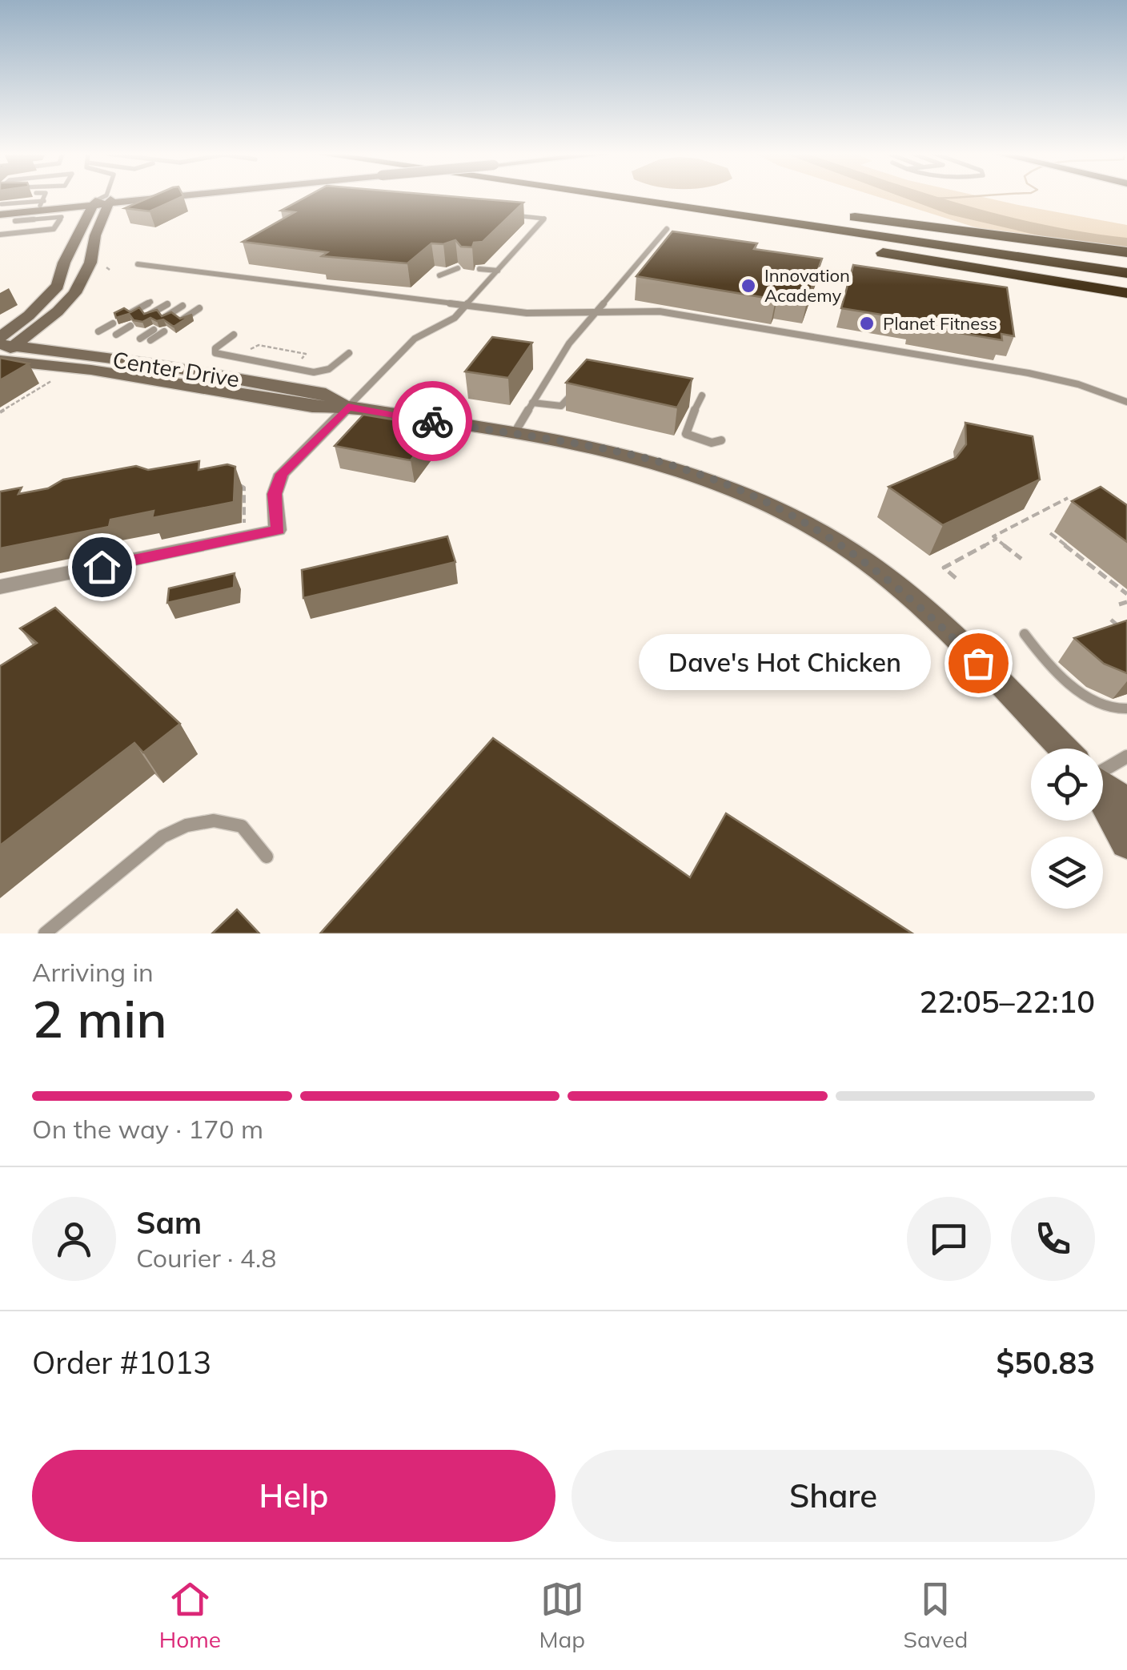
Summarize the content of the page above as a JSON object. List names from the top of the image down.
{
  "streets": {
    "main road": ["Center Drive"]
  },
  "places": ["Innovation Academy", "Planet Fitness", "Dave's Hot Chicken"],
  "page": {
    "bubble": "Dave's Hot Chicken",
    "heading": ["2 min", "Arriving in", "22:05–22:10"],
    "panel": [
      "Sam",
      "Courier · 4.8",
      "Order #1013",
      "$50.83"
    ],
    "bar": "On the way · 170 m",
    "buttons": ["Help", "Share"],
    "tabs": ["Home", "Map", "Saved"]
  }
}
